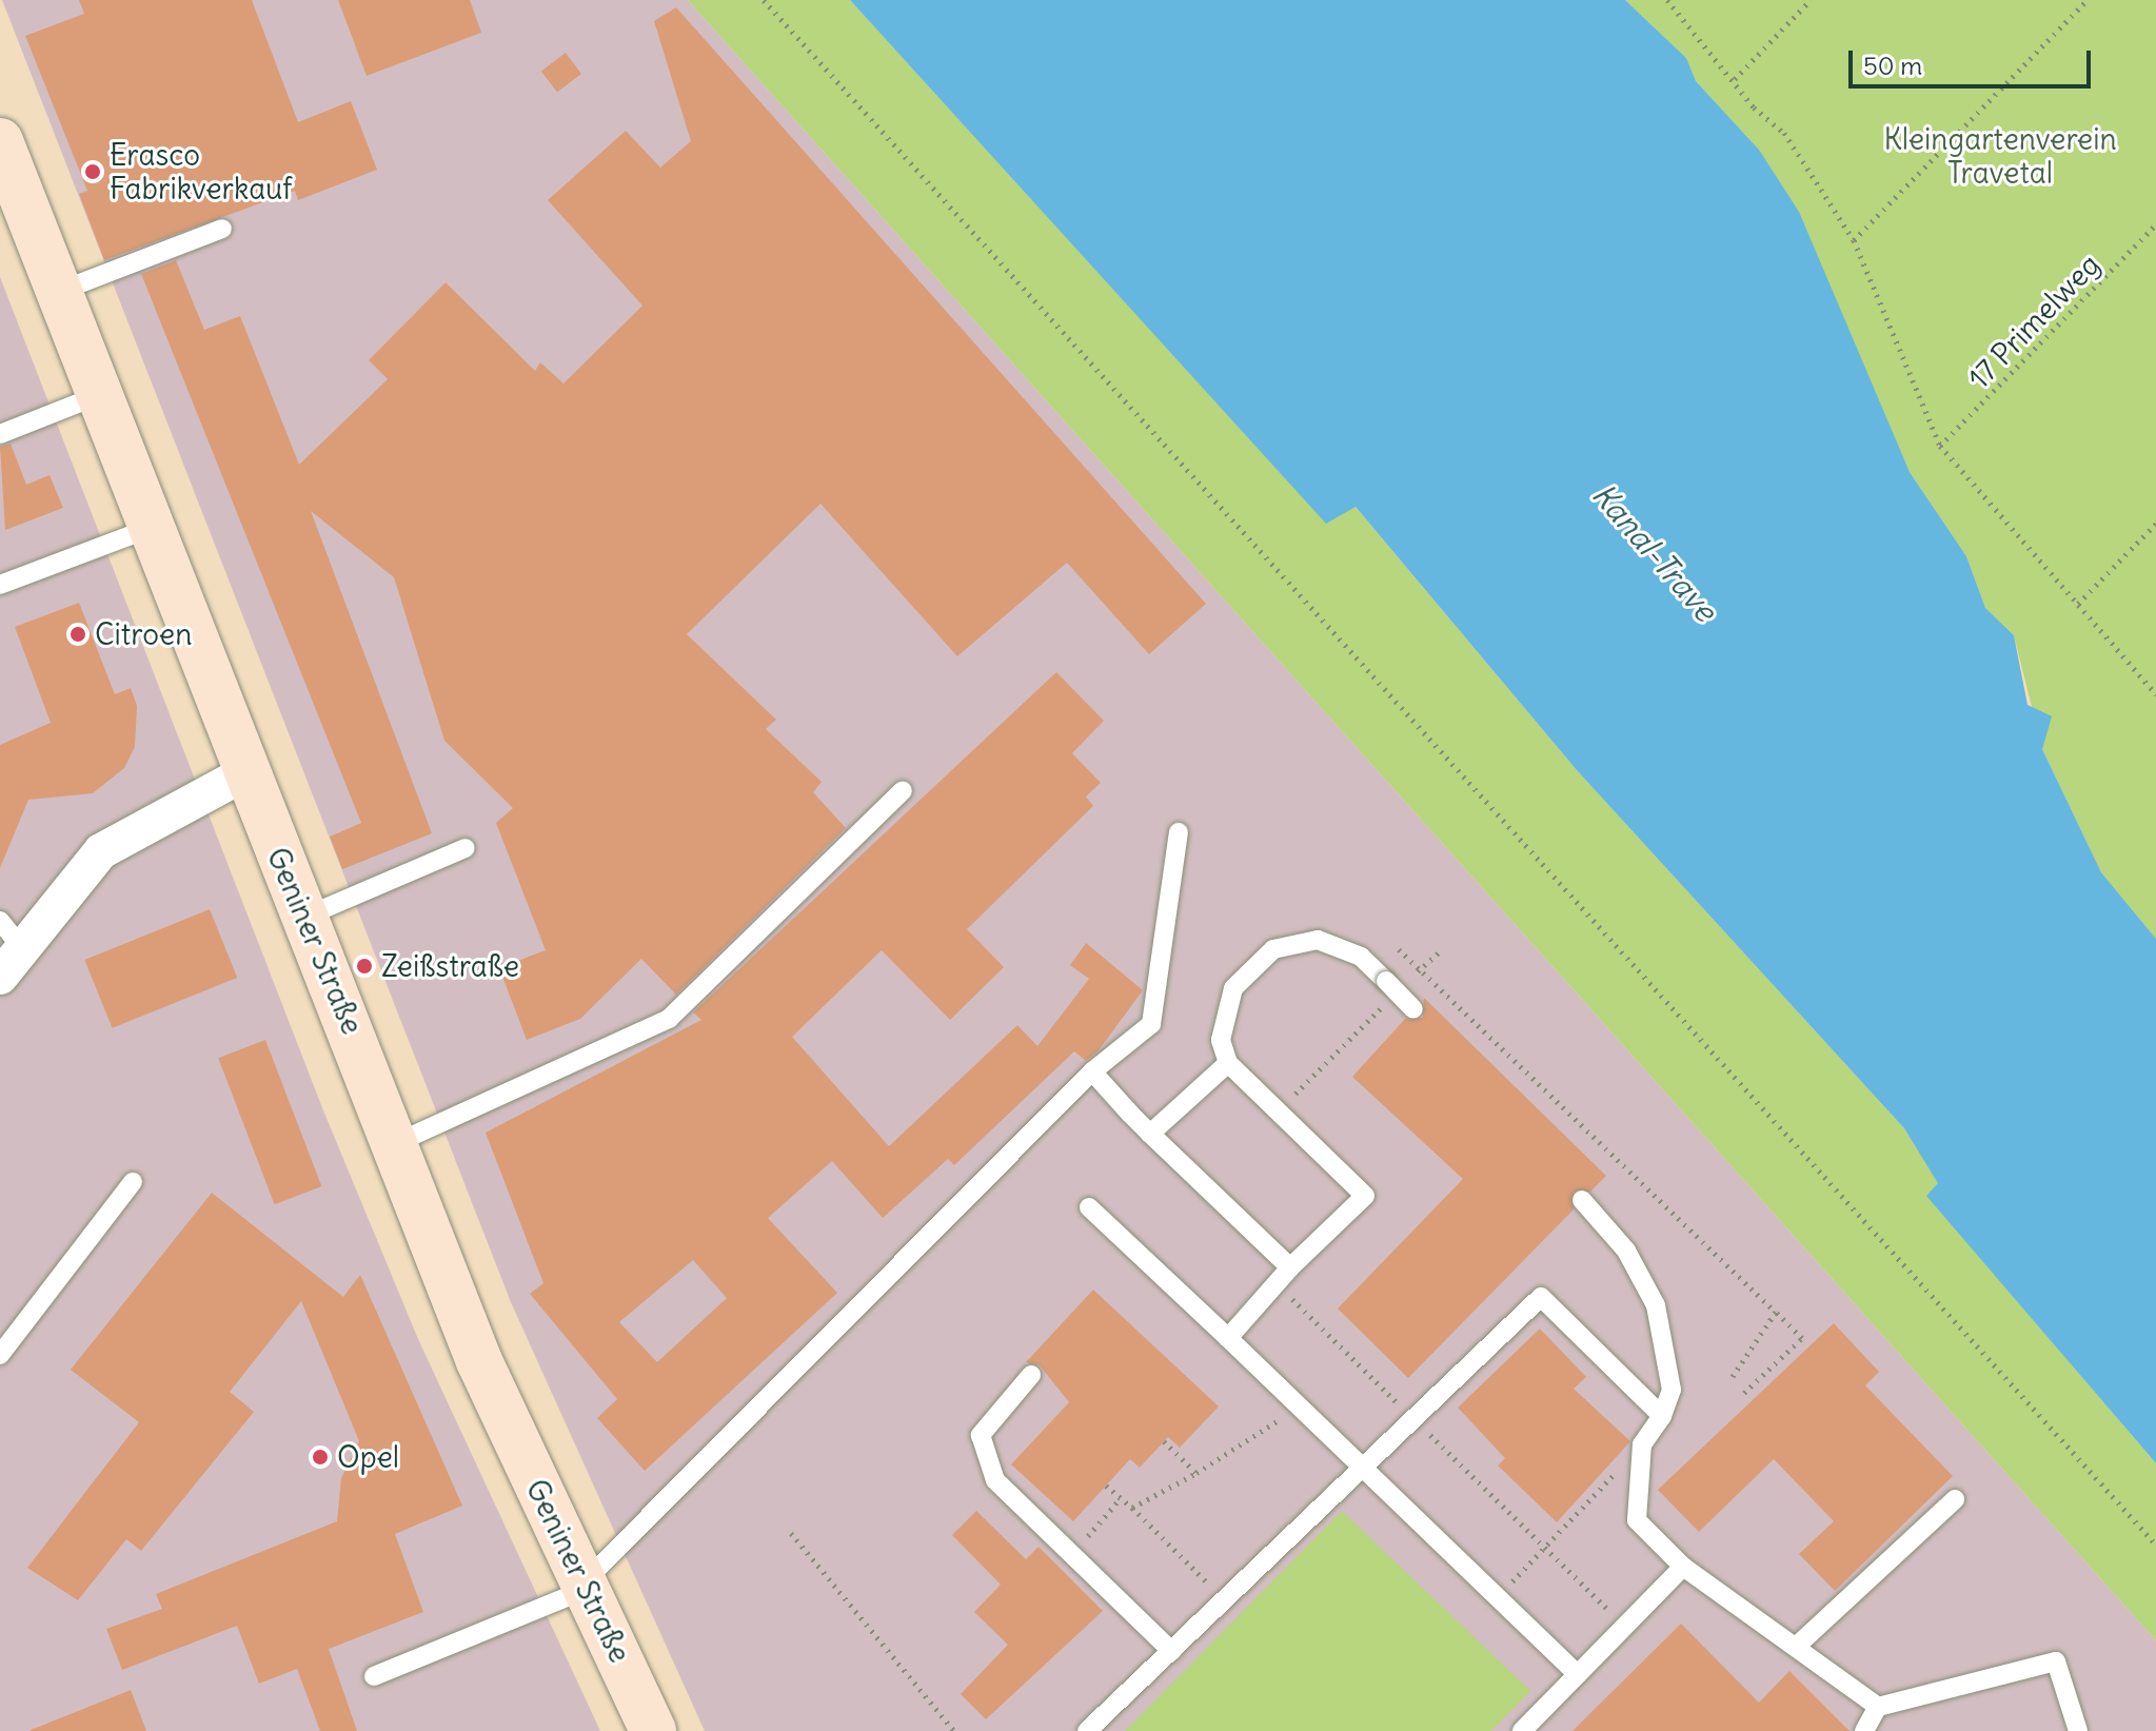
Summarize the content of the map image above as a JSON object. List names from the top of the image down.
{
  "streets": {
    "main road": ["Geniner Straße"],
    "path": ["17 Primelweg"]
  },
  "water": ["Kanal-Trave"],
  "parks": ["Kleingartenverein Travetal"],
  "places": [
    "Erasco Fabrikverkauf",
    "Citroen",
    "Zeißstraße",
    "Opel"
  ],
  "scale_bar": "50 m"
}
